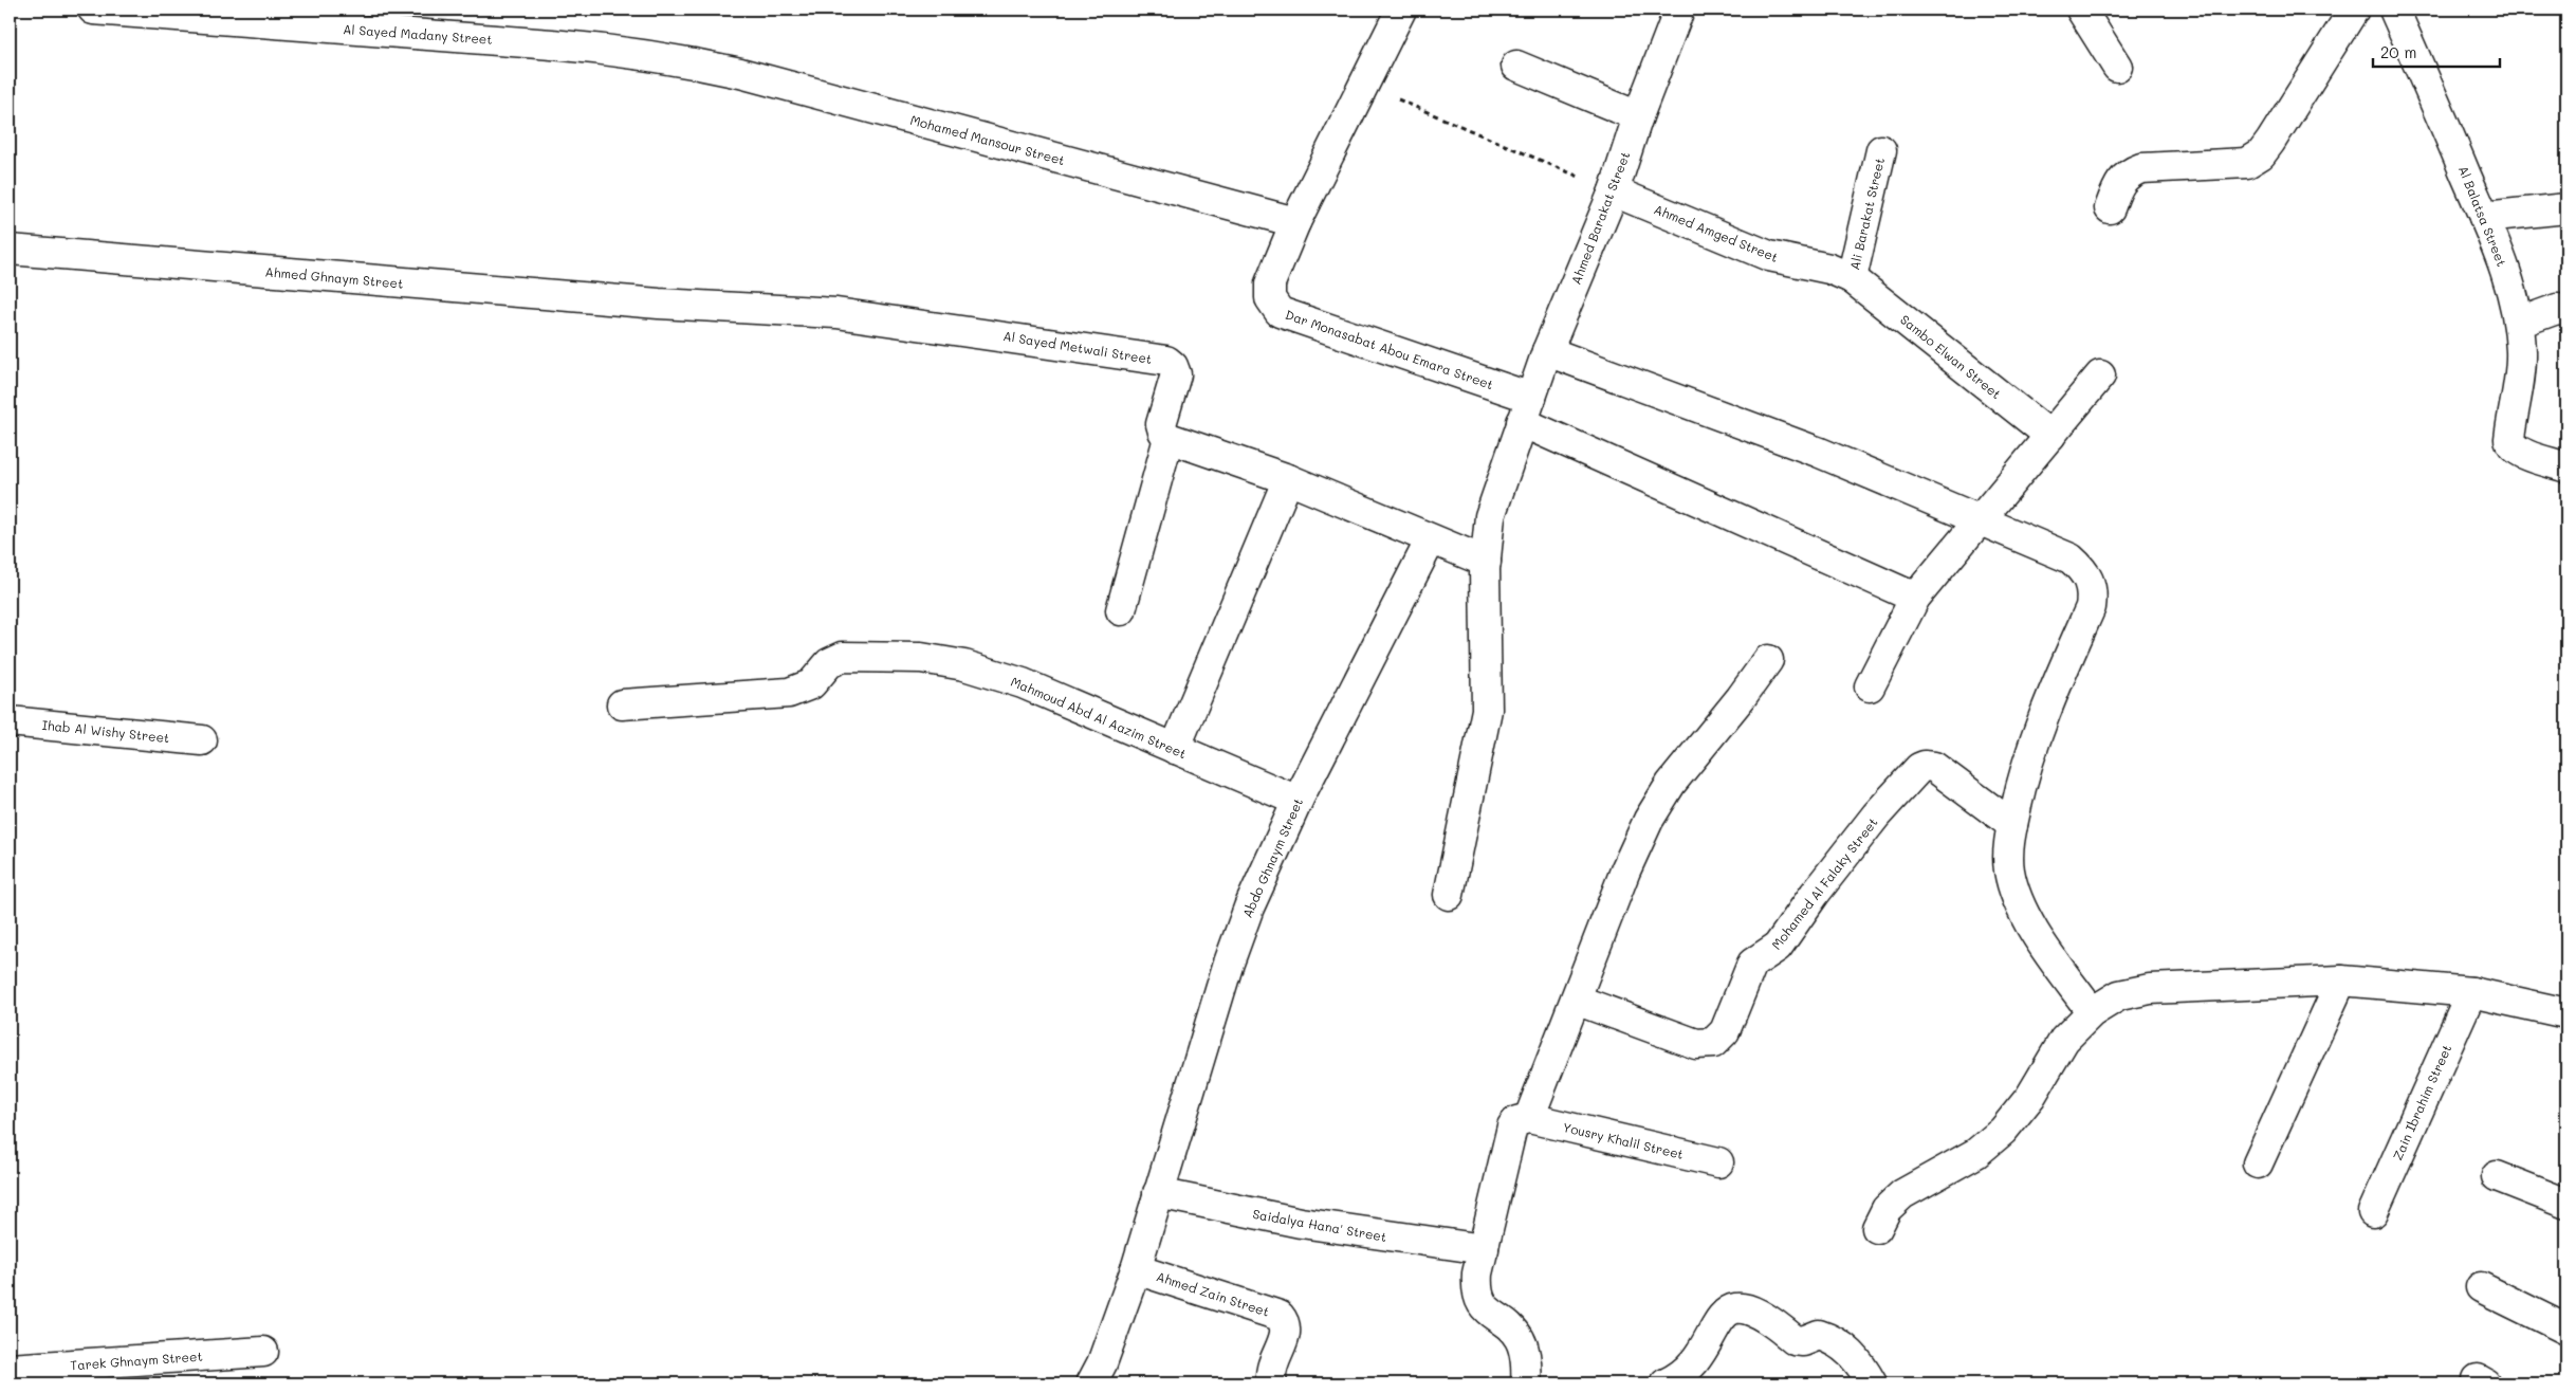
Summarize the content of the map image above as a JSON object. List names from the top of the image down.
{
  "streets": {
    "street": [
      "Al Sayed Madany Street",
      "Mohamed Mansour Street",
      "Ali Barakat Street",
      "Al Balatsa Street",
      "Ahmed Barakat Street",
      "Ahmed Amged Street",
      "Ahmed Ghnaym Street",
      "Al Sayed Metwali Street",
      "Dar Monasabat Abou Emara Street",
      "Sambo Elwan Street",
      "Mahmoud Abd Al Aazim Street",
      "Ihab Al Wishy Street",
      "Abdo Ghnaym Street",
      "Mohamed Al Falaky Street",
      "Zain Ibrahim Street",
      "Yousry Khalil Street",
      "Saidalya Hana' Street",
      "Ahmed Zain Street",
      "Tarek Ghnaym Street"
    ]
  },
  "crossings": [
    ["Al Sayed Madany Street", "Mohamed Mansour Street"],
    ["Mohamed Mansour Street", "Dar Monasabat Abou Emara Street"],
    ["Ali Barakat Street", "Ahmed Amged Street"],
    ["Ali Barakat Street", "Sambo Elwan Street"],
    ["Ahmed Barakat Street", "Ahmed Amged Street"],
    ["Ahmed Barakat Street", "Dar Monasabat Abou Emara Street"],
    ["Ahmed Amged Street", "Sambo Elwan Street"],
    ["Ahmed Ghnaym Street", "Al Sayed Metwali Street"],
    ["Mahmoud Abd Al Aazim Street", "Abdo Ghnaym Street"],
    ["Abdo Ghnaym Street", "Saidalya Hana' Street"],
    ["Abdo Ghnaym Street", "Ahmed Zain Street"]
  ],
  "scale_bar": "20 m"
}
